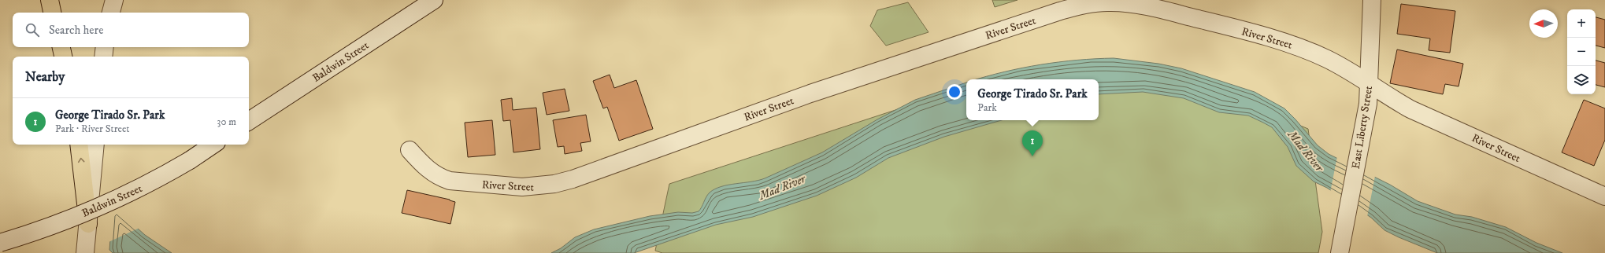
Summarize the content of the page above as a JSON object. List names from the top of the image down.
{
  "streets": {
    "street": ["River Street", "Baldwin Street", "East Liberty Street"]
  },
  "crossings": [
    ["River Street", "East Liberty Street"]
  ],
  "water": ["Mad River"],
  "north": "left",
  "page": {
    "map_buttons": ["+", "−"],
    "search": "Search here",
    "heading": "Nearby",
    "popup": ["George Tirado Sr. Park", "Park"],
    "list": [
      {
        "mark": "1",
        "name": "George Tirado Sr. Park",
        "note": "Park · River Street",
        "value": "30 m"
      }
    ],
    "pins": "1"
  }
}
